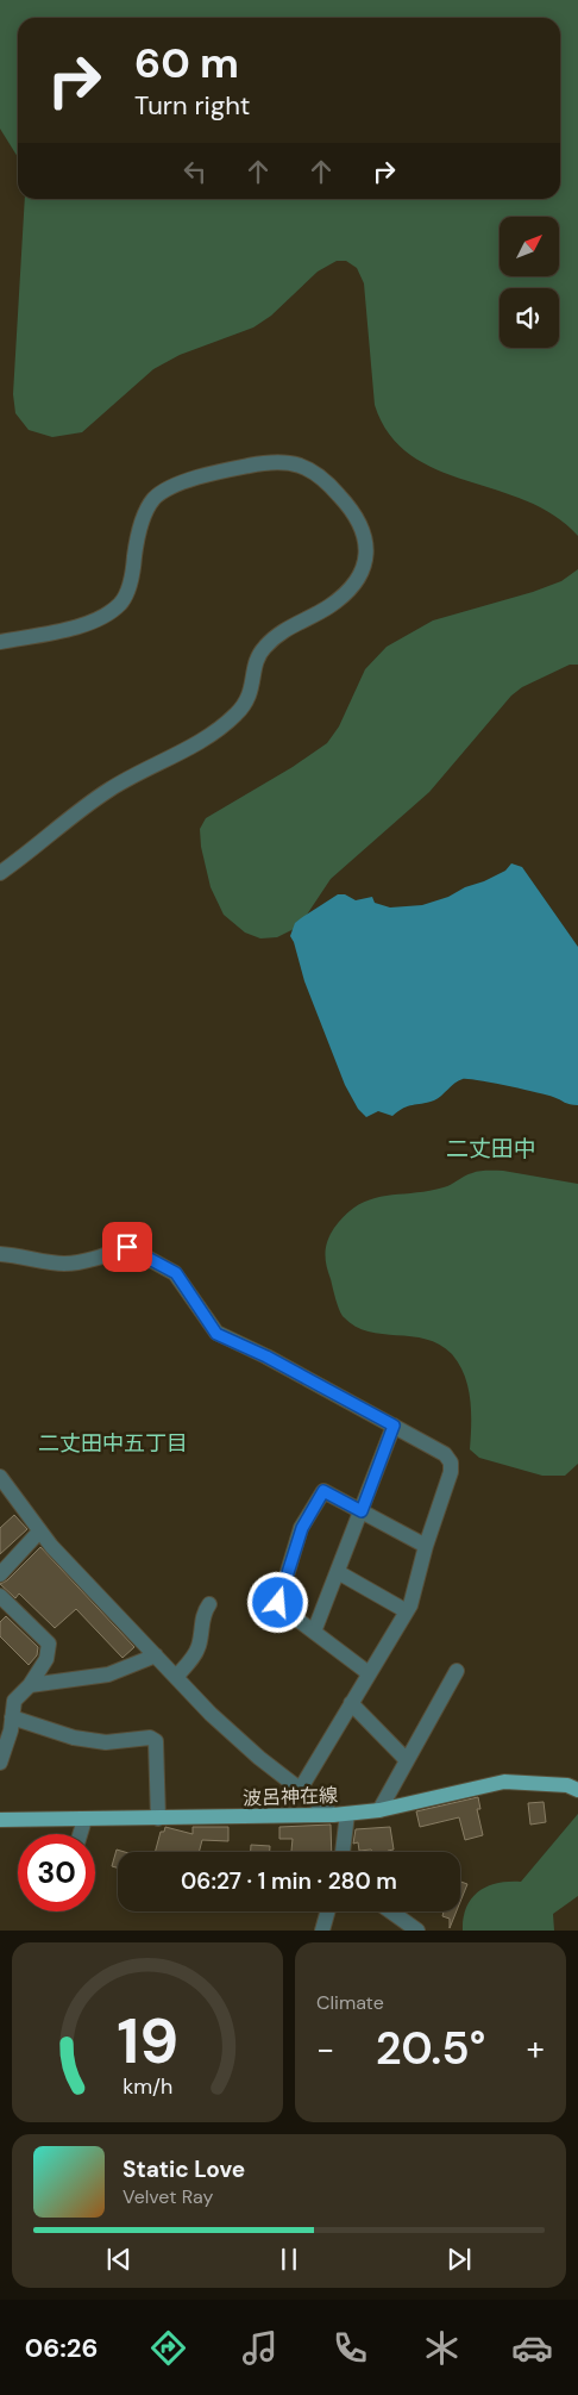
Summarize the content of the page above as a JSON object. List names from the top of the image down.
{
  "streets": {
    "main road": ["波呂神在線"]
  },
  "districts": ["二丈田中", "二丈田中五丁目"],
  "north": "top right",
  "page": {
    "turn": ["60 m", "Turn right"],
    "limit": "30",
    "trip": "06:27 · 1 min · 280 m",
    "tile": "Climate",
    "heat": ["−", "20.5°", "+"],
    "song": ["Static Love", "Velvet Ray"],
    "tabs": "06:26",
    "gauge": ["19", "km/h"]
  }
}
